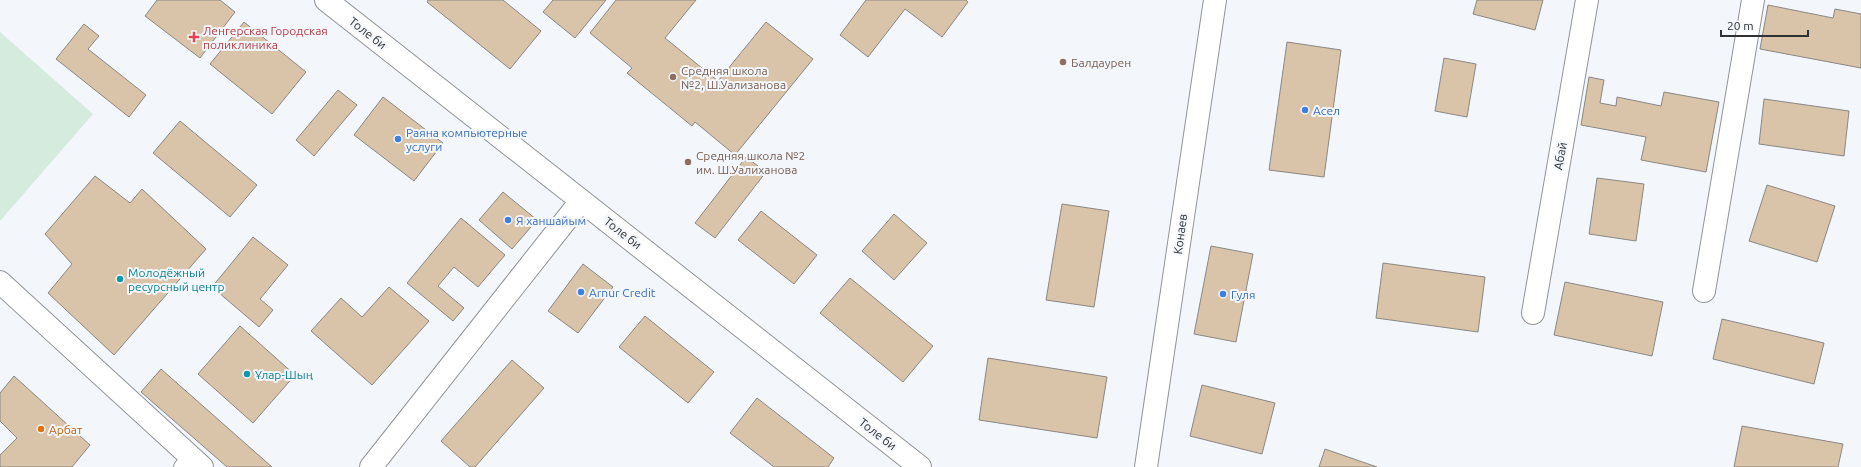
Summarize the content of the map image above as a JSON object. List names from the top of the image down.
{
  "streets": {
    "street": ["Толе би", "Абай", "Конаев"]
  },
  "places": {
    "health": ["Ленгерская Городская поликлиника"],
    "other": [
      "Балдаурен",
      "Средняя школа №2, Ш.Уализанова",
      "Асел",
      "Раяна компьютерные услуги",
      "Средняя школа №2 им. Ш.Уалиханова",
      "Я ханшайым",
      "Молодёжный ресурсный центр",
      "Arnur Credit",
      "Гуля",
      "Ұлар-Шың",
      "Арбат"
    ]
  },
  "scale_bar": "20 m"
}
